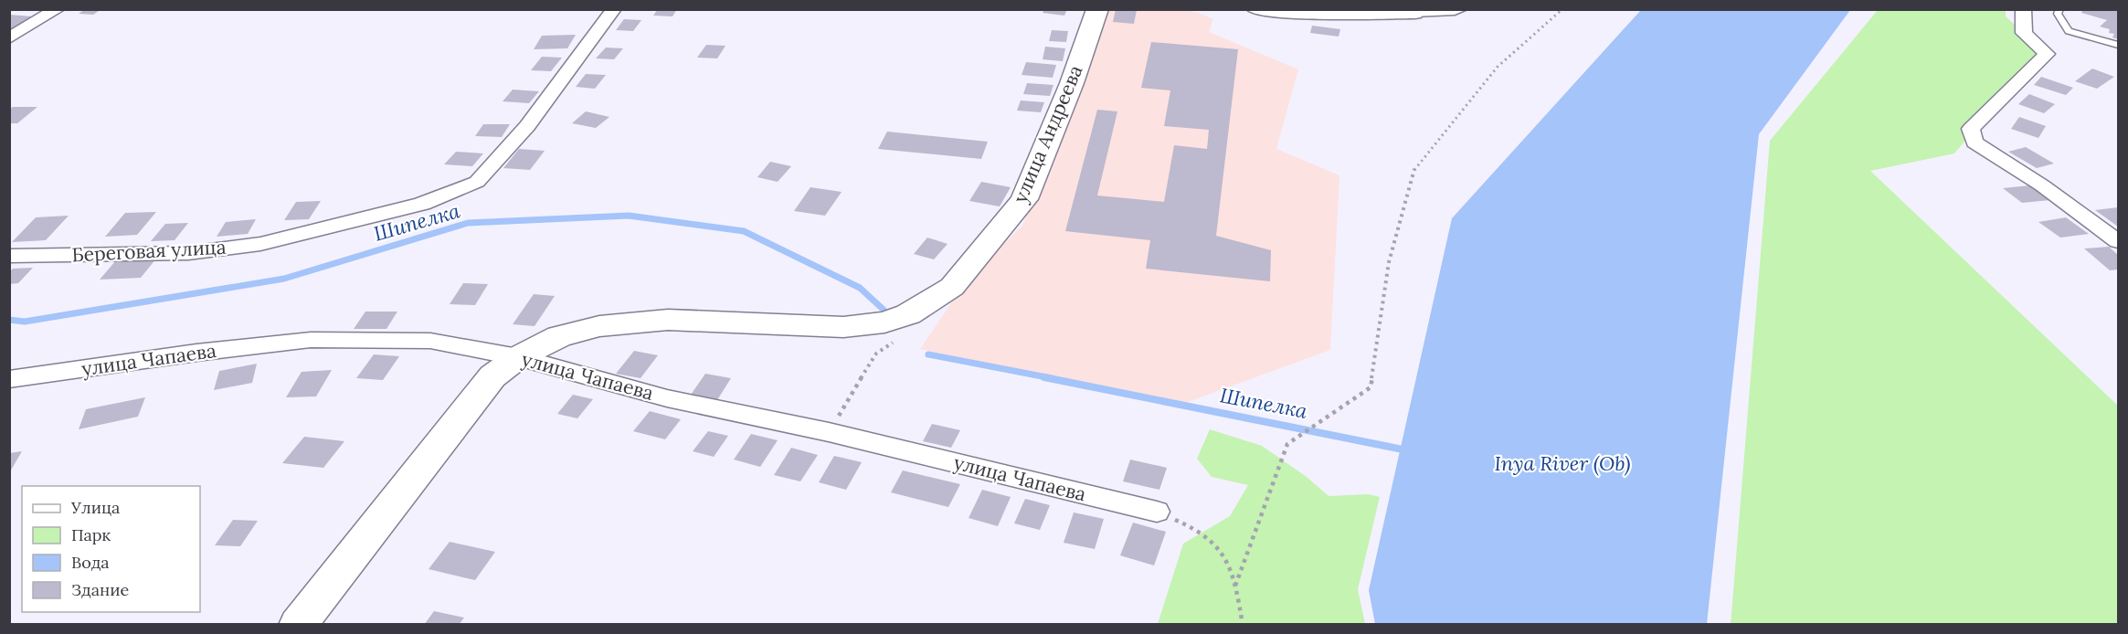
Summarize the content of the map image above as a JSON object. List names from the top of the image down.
{
  "streets": {
    "street": ["улица Андреева", "Береговая улица", "улица Чапаева"]
  },
  "crossings": [
    ["улица Андреева", "улица Чапаева"]
  ],
  "water": ["Шипелка", "Inya River (Ob)"],
  "legend": [
    "Улица",
    "Парк",
    "Вода",
    "Здание"
  ]
}
